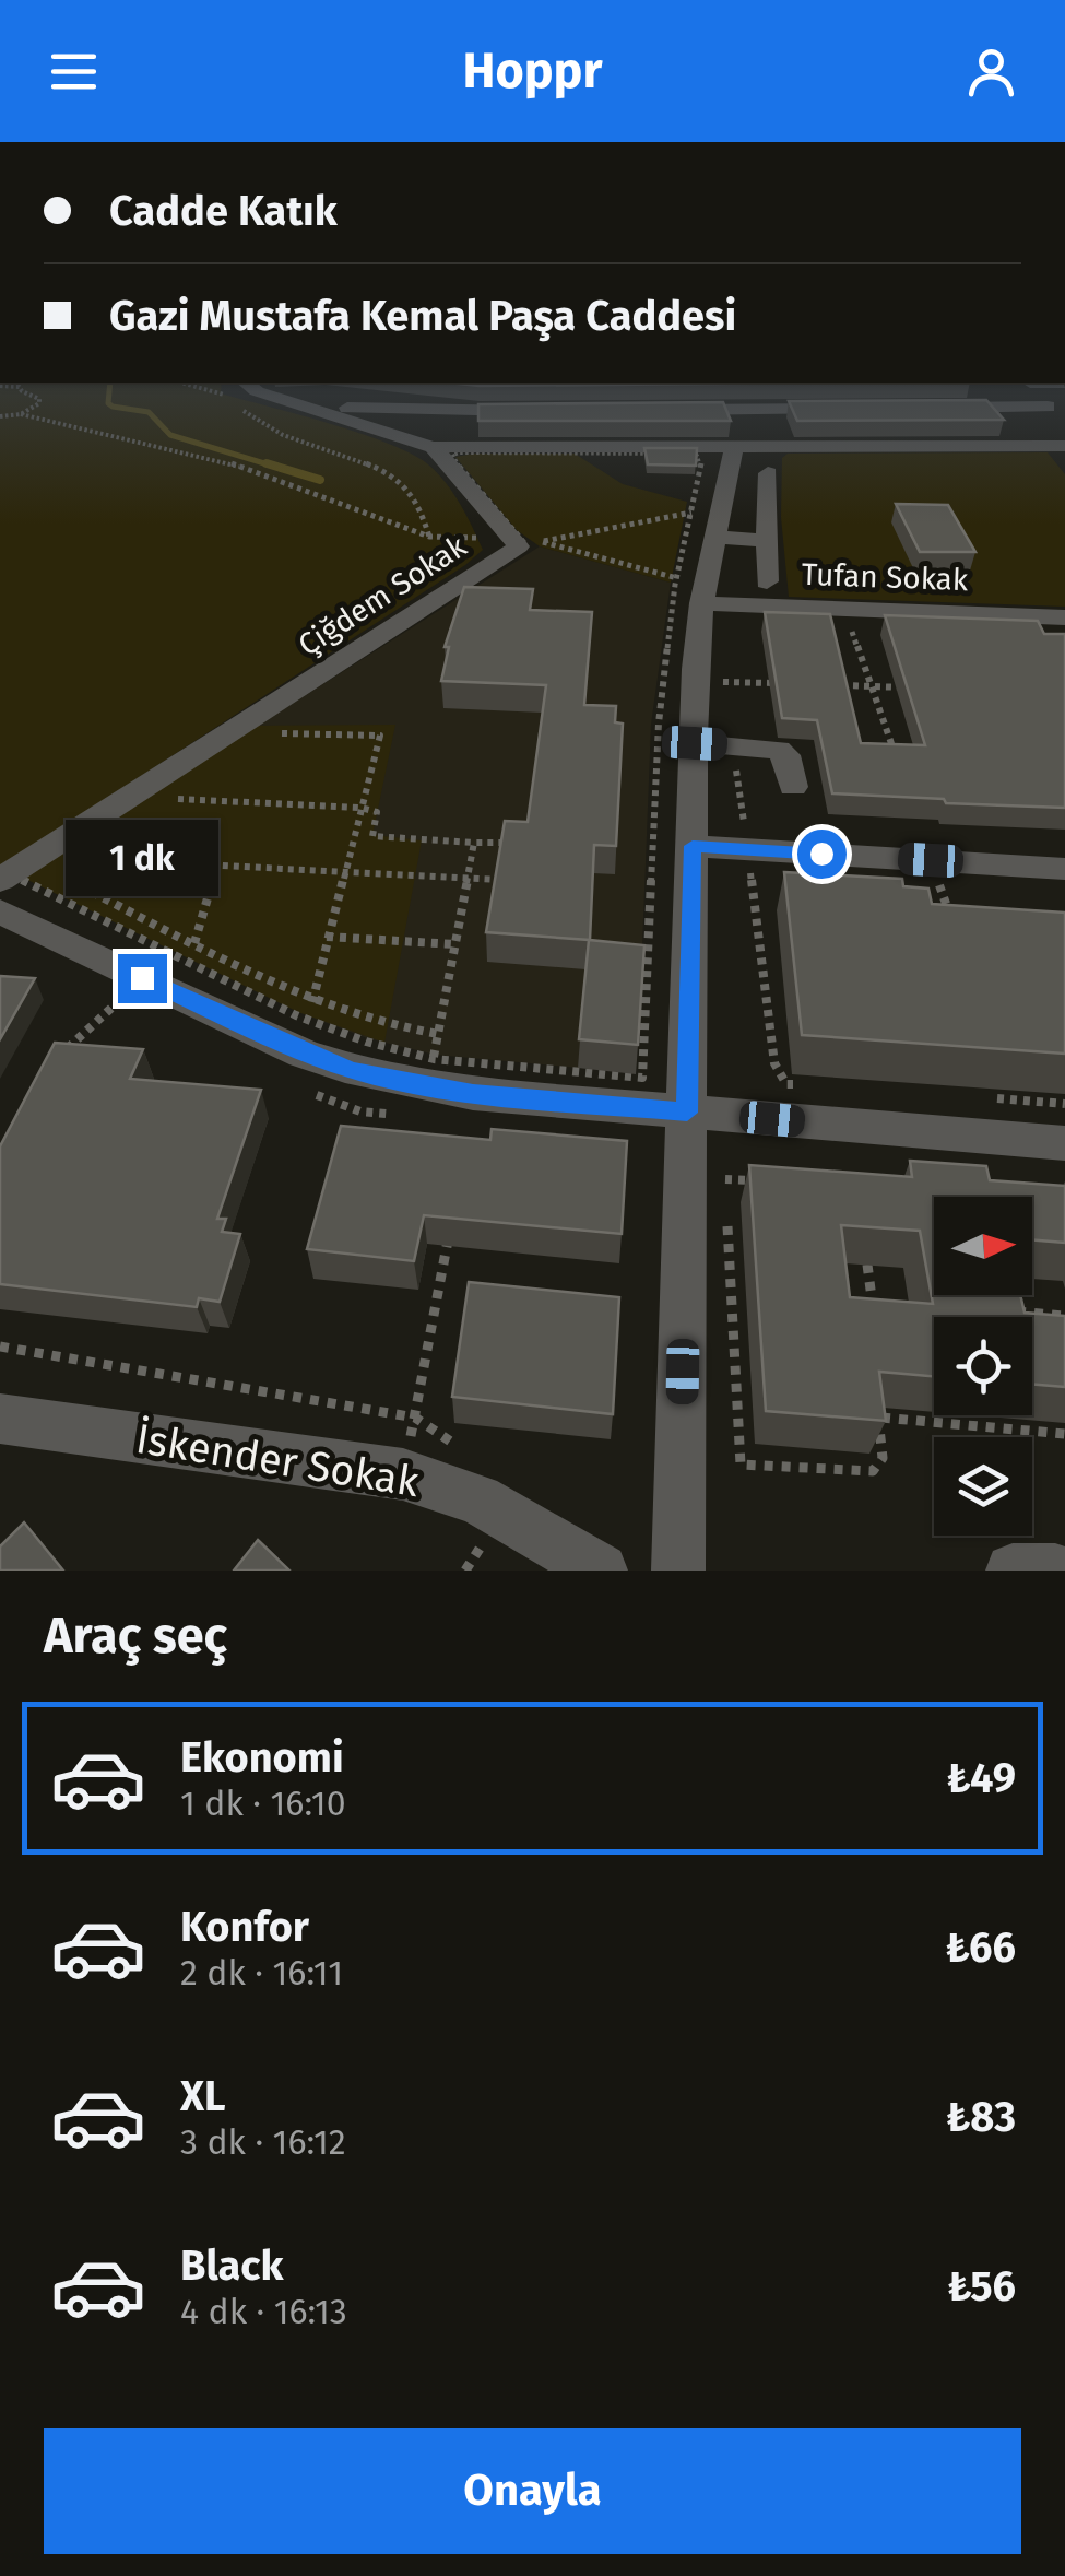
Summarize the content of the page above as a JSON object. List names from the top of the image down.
{
  "streets": {
    "street": ["Tufan Sokak", "Çiğdem Sokak", "İskender Sokak"]
  },
  "north": "right",
  "page": {
    "header": "Hoppr",
    "banner": ["Cadde Katık", "Gazi Mustafa Kemal Paşa Caddesi"],
    "bubble": "1 dk",
    "heading": "Araç seç",
    "list": [
      {
        "name": "Ekonomi",
        "note": "1 dk · 16:10",
        "value": "₺49"
      },
      {
        "name": "Konfor",
        "note": "2 dk · 16:11",
        "value": "₺66"
      },
      {
        "name": "XL",
        "note": "3 dk · 16:12",
        "value": "₺83"
      },
      {
        "name": "Black",
        "note": "4 dk · 16:13",
        "value": "₺56"
      }
    ],
    "buttons": "Onayla"
  }
}
